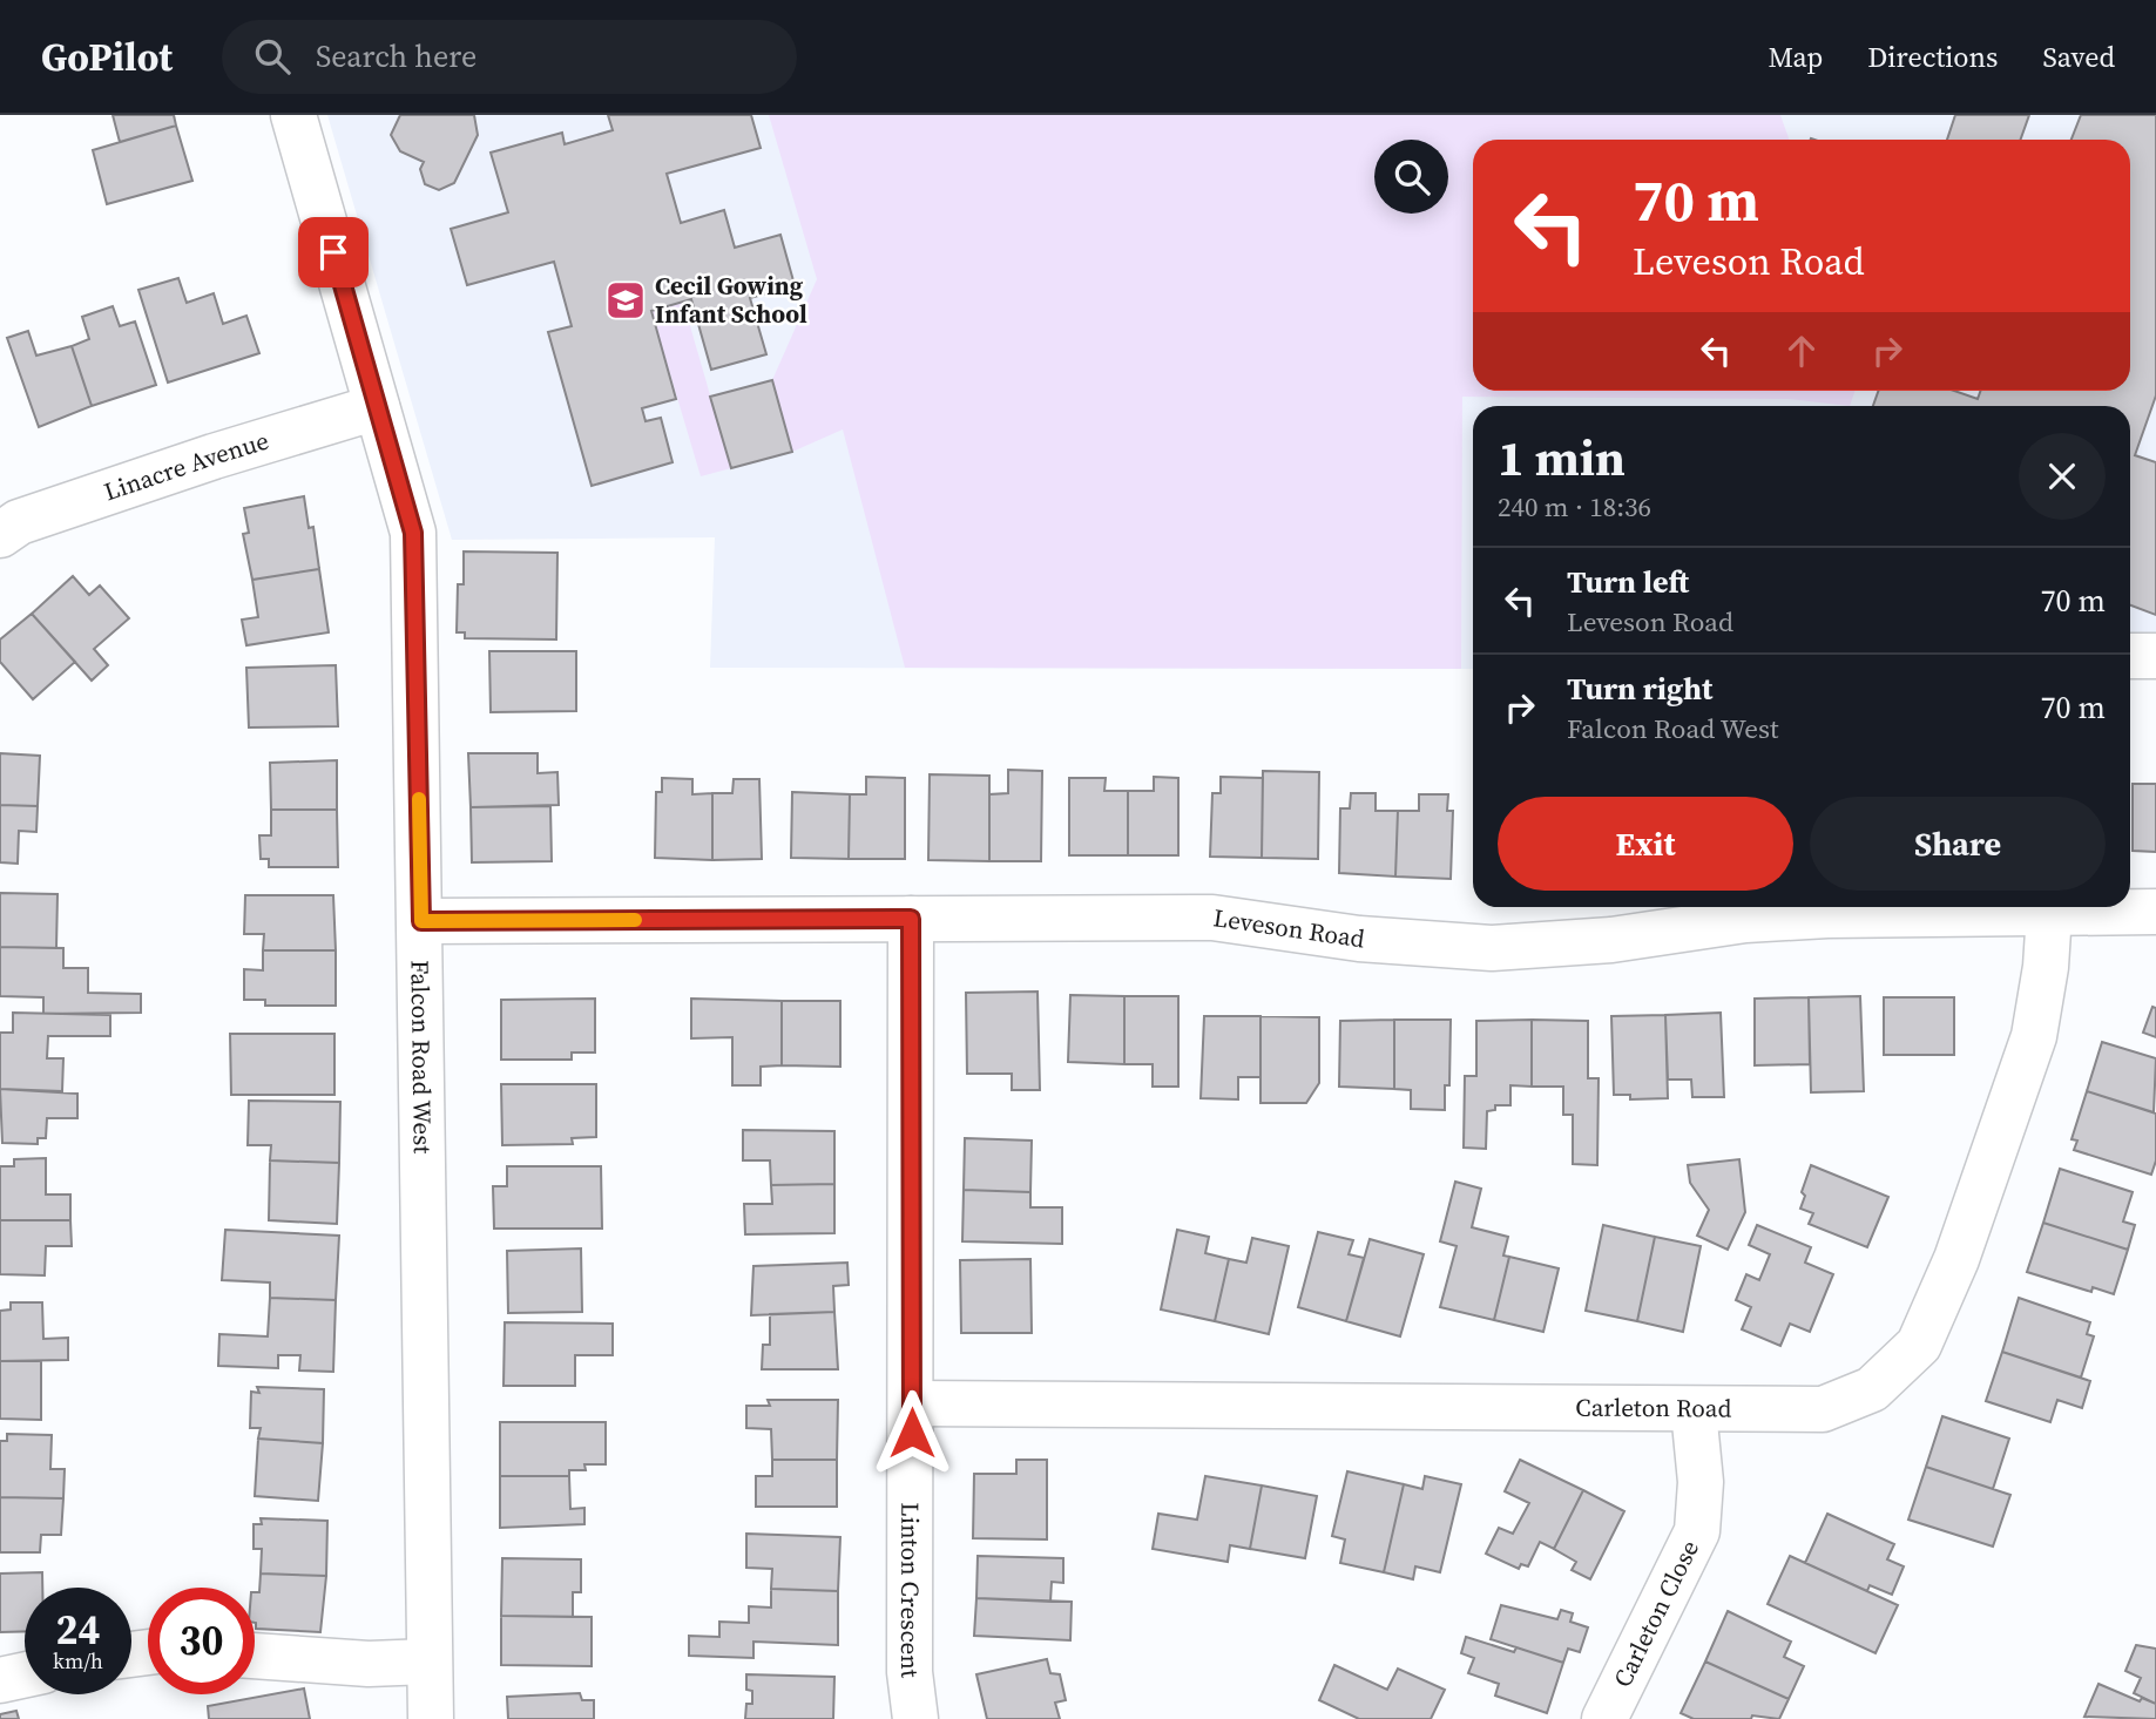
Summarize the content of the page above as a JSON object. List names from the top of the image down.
{
  "streets": {
    "street": [
      "Linacre Avenue",
      "Leveson Road",
      "Falcon Road West",
      "Carleton Road",
      "Linton Crescent",
      "Carleton Close"
    ]
  },
  "crossings": [
    ["Linacre Avenue", "Falcon Road West"],
    ["Leveson Road", "Falcon Road West"],
    ["Leveson Road", "Carleton Road"],
    ["Leveson Road", "Linton Crescent"],
    ["Carleton Road", "Linton Crescent"],
    ["Carleton Road", "Carleton Close"]
  ],
  "places": {
    "school or university": ["Cecil Gowing Infant School"]
  },
  "page": {
    "header": "GoPilot",
    "search": "Search here",
    "nav": ["Map", "Directions", "Saved"],
    "turn": ["70 m", "Leveson Road"],
    "heading": ["1 min", "240 m · 18:36"],
    "list": [
      {
        "name": "Turn left",
        "note": "Leveson Road",
        "value": "70 m"
      },
      {
        "name": "Turn right",
        "note": "Falcon Road West",
        "value": "70 m"
      }
    ],
    "buttons": ["Exit", "Share"],
    "speed": "24 km/h",
    "limit": "30"
  }
}
